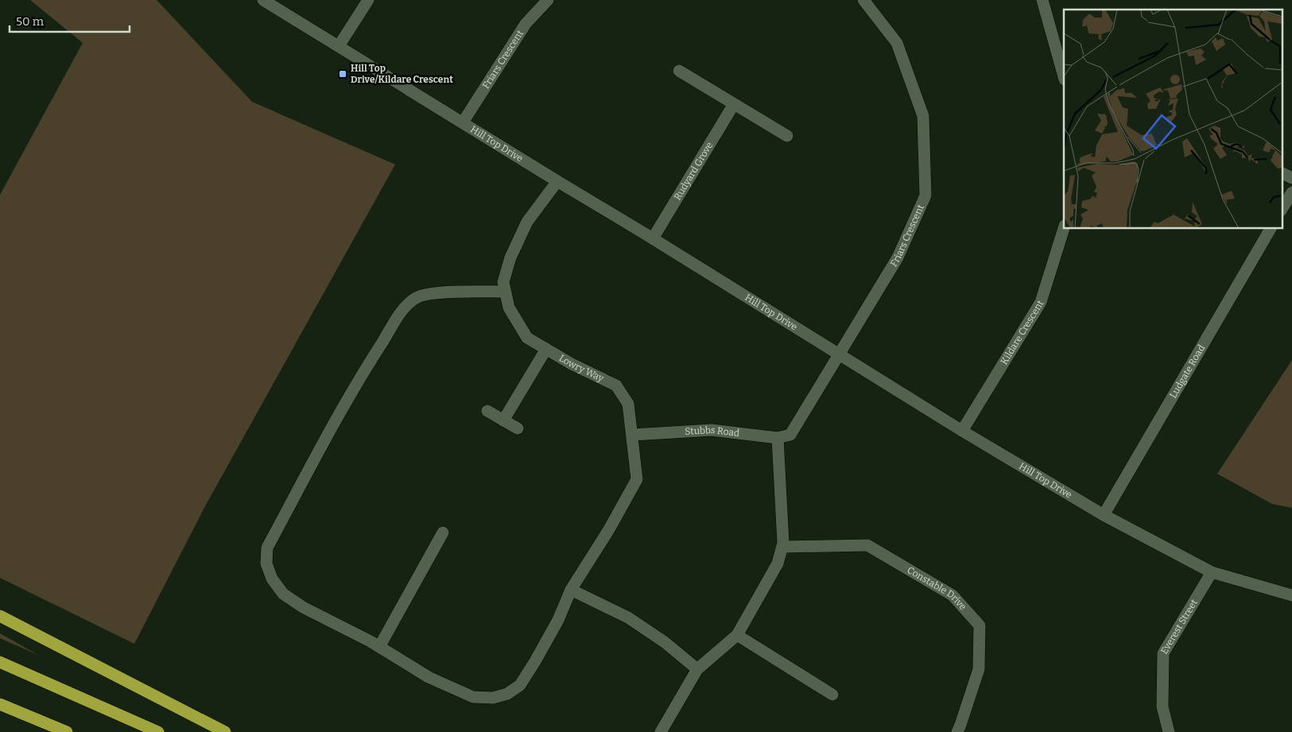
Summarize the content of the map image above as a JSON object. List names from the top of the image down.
{
  "streets": {
    "street": [
      "Friars Crescent",
      "Hill Top Drive",
      "Rudyard Grove",
      "Kildare Crescent",
      "Lowry Way",
      "Ludgate Road",
      "Stubbs Road",
      "Constable Drive",
      "Everest Street"
    ]
  },
  "crossings": [
    ["Friars Crescent", "Hill Top Drive"],
    ["Friars Crescent", "Stubbs Road"],
    ["Hill Top Drive", "Rudyard Grove"],
    ["Hill Top Drive", "Kildare Crescent"],
    ["Hill Top Drive", "Lowry Way"],
    ["Hill Top Drive", "Ludgate Road"],
    ["Hill Top Drive", "Everest Street"],
    ["Lowry Way", "Stubbs Road"]
  ],
  "places": {
    "transit": ["Hill Top Drive/Kildare Crescent"]
  },
  "scale_bar": "50 m"
}
